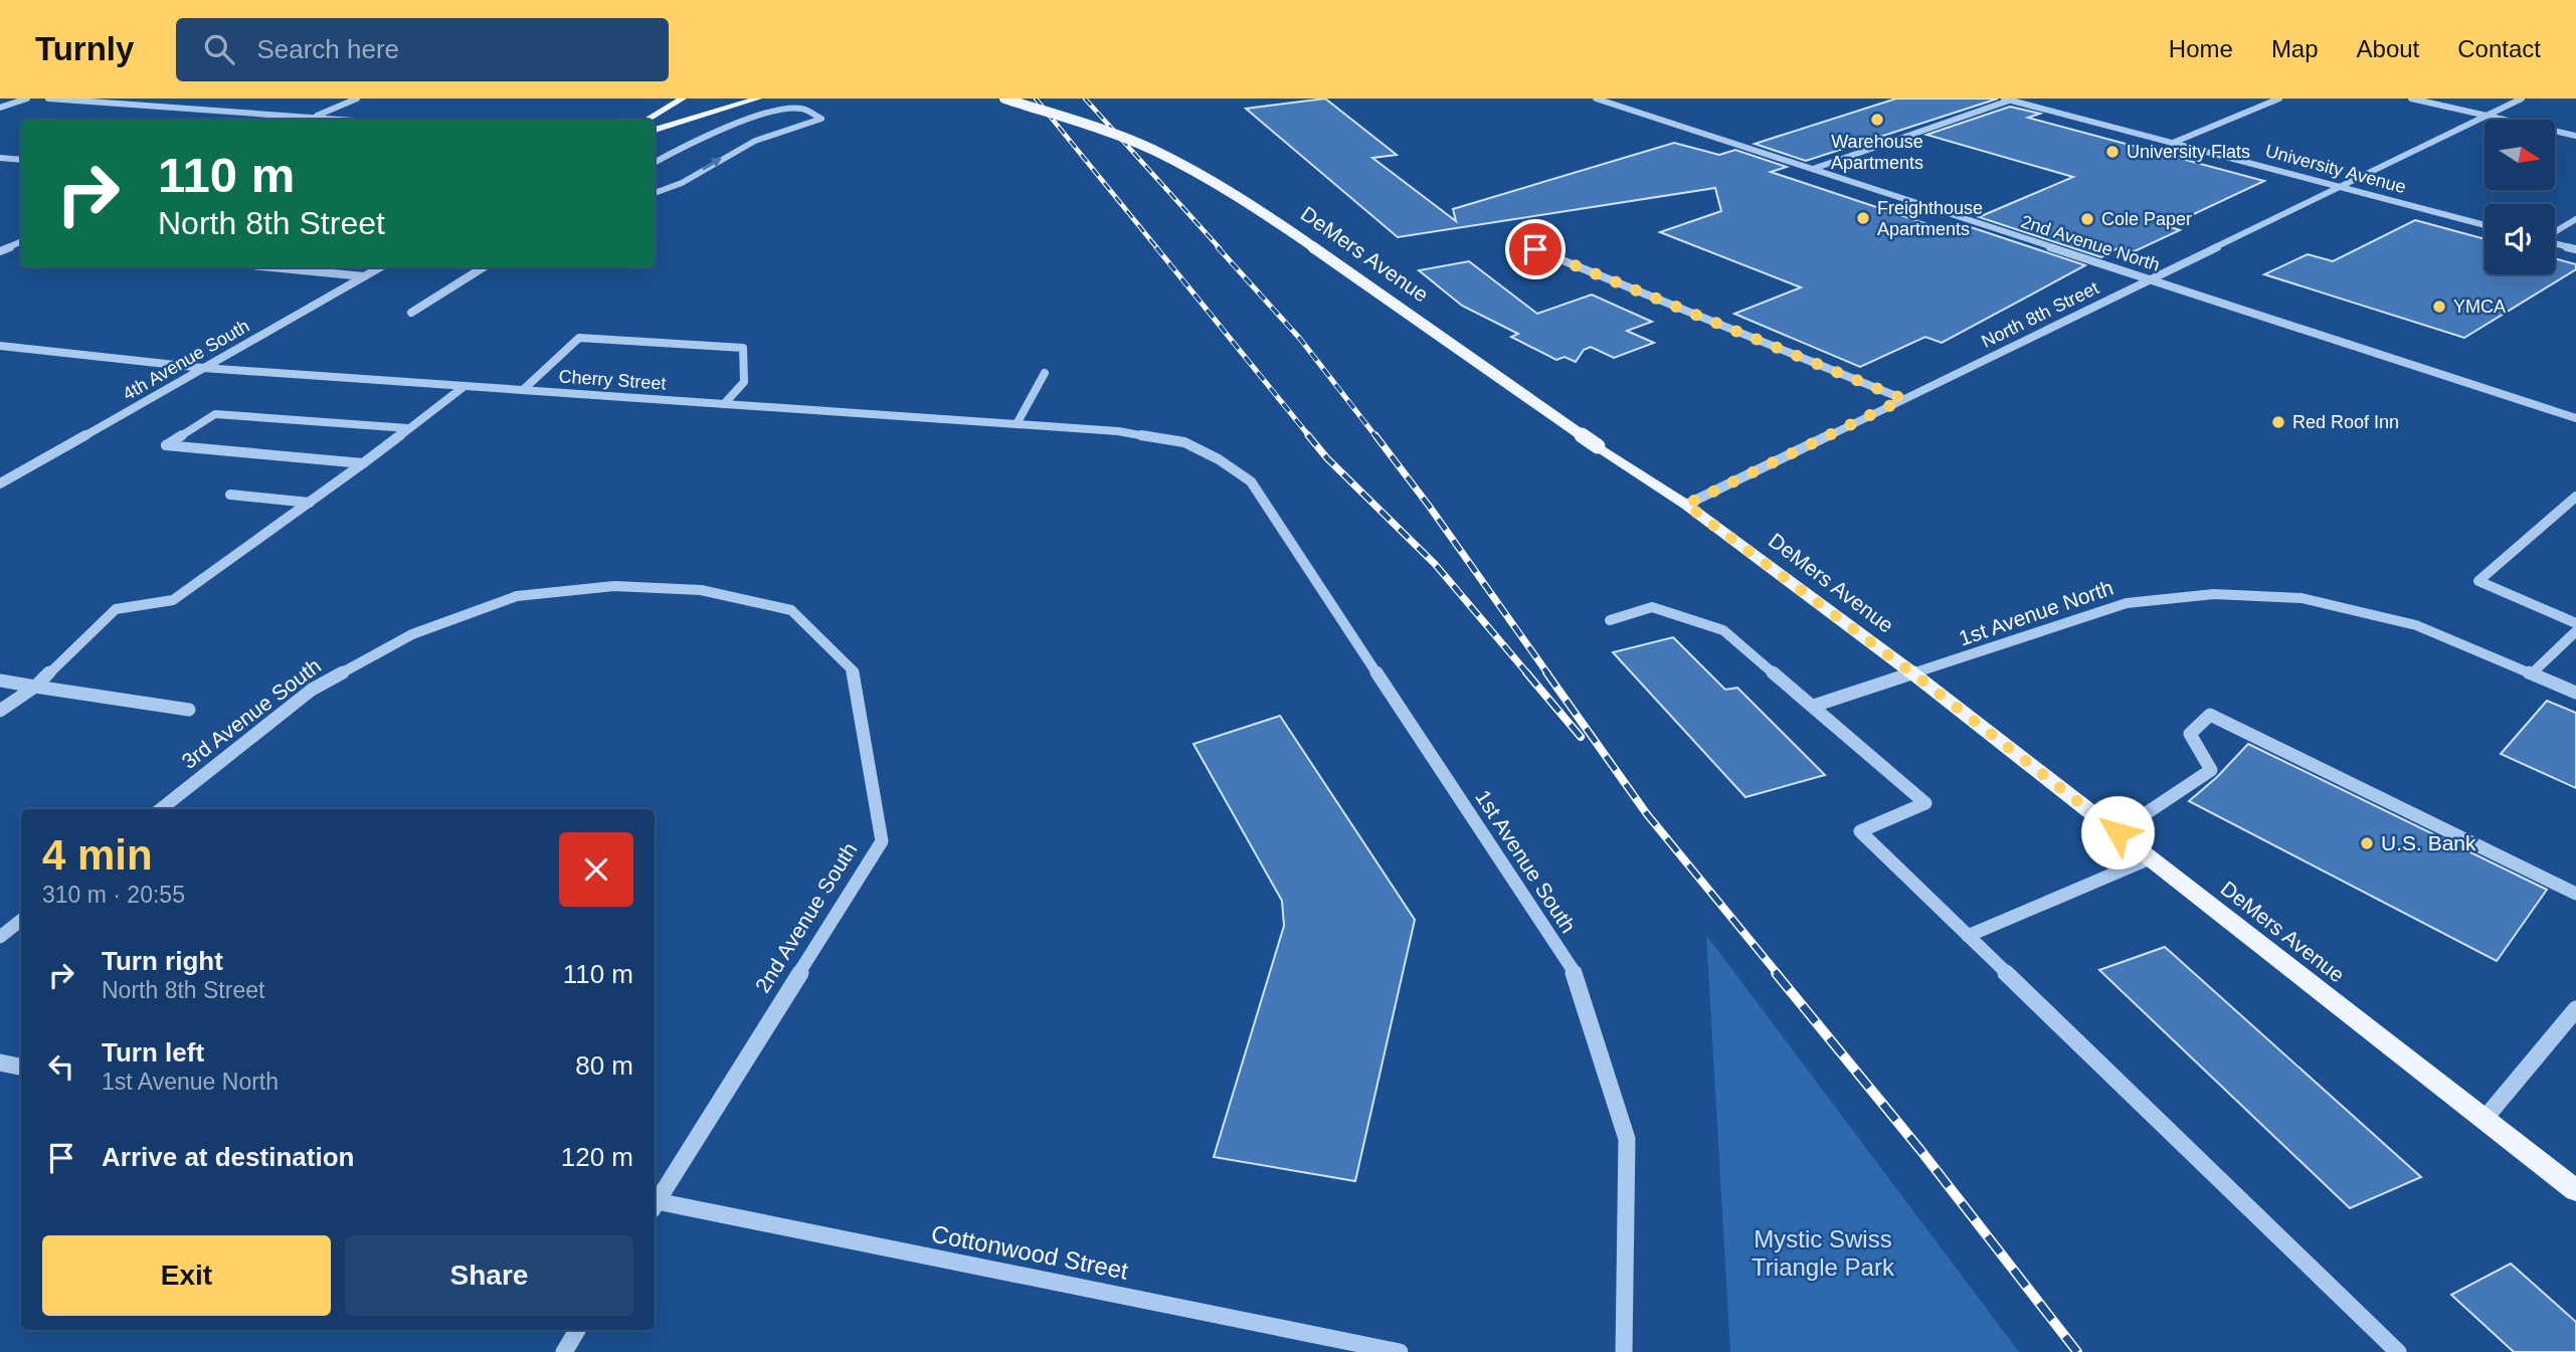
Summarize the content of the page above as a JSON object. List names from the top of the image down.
{
  "streets": {
    "main road": ["DeMers Avenue"],
    "street": [
      "University Avenue",
      "2nd Avenue North",
      "North 8th Street",
      "4th Avenue South",
      "Cherry Street",
      "1st Avenue North",
      "3rd Avenue South",
      "1st Avenue South",
      "2nd Avenue South",
      "Cottonwood Street"
    ]
  },
  "crossings": [
    ["University Avenue", "North 8th Street"],
    ["2nd Avenue North", "North 8th Street"],
    ["DeMers Avenue", "North 8th Street"],
    ["DeMers Avenue", "1st Avenue North"],
    ["4th Avenue South", "Cherry Street"],
    ["Cherry Street", "1st Avenue South"],
    ["3rd Avenue South", "2nd Avenue South"]
  ],
  "parks": ["Mystic Swiss Triangle Park"],
  "places": [
    "Warehouse Apartments",
    "University Flats",
    "Freighthouse Apartments",
    "Cole Paper",
    "YMCA",
    "Red Roof Inn",
    "U.S. Bank"
  ],
  "north": "right",
  "page": {
    "header": "Turnly",
    "search": "Search here",
    "nav": [
      "Home",
      "Map",
      "About",
      "Contact"
    ],
    "turn": ["110 m", "North 8th Street"],
    "heading": ["4 min", "310 m · 20:55"],
    "list": [
      {
        "name": "Turn right",
        "note": "North 8th Street",
        "value": "110 m"
      },
      {
        "name": "Turn left",
        "note": "1st Avenue North",
        "value": "80 m"
      },
      {
        "name": "Arrive at destination",
        "value": "120 m"
      }
    ],
    "buttons": ["Exit", "Share"]
  }
}
